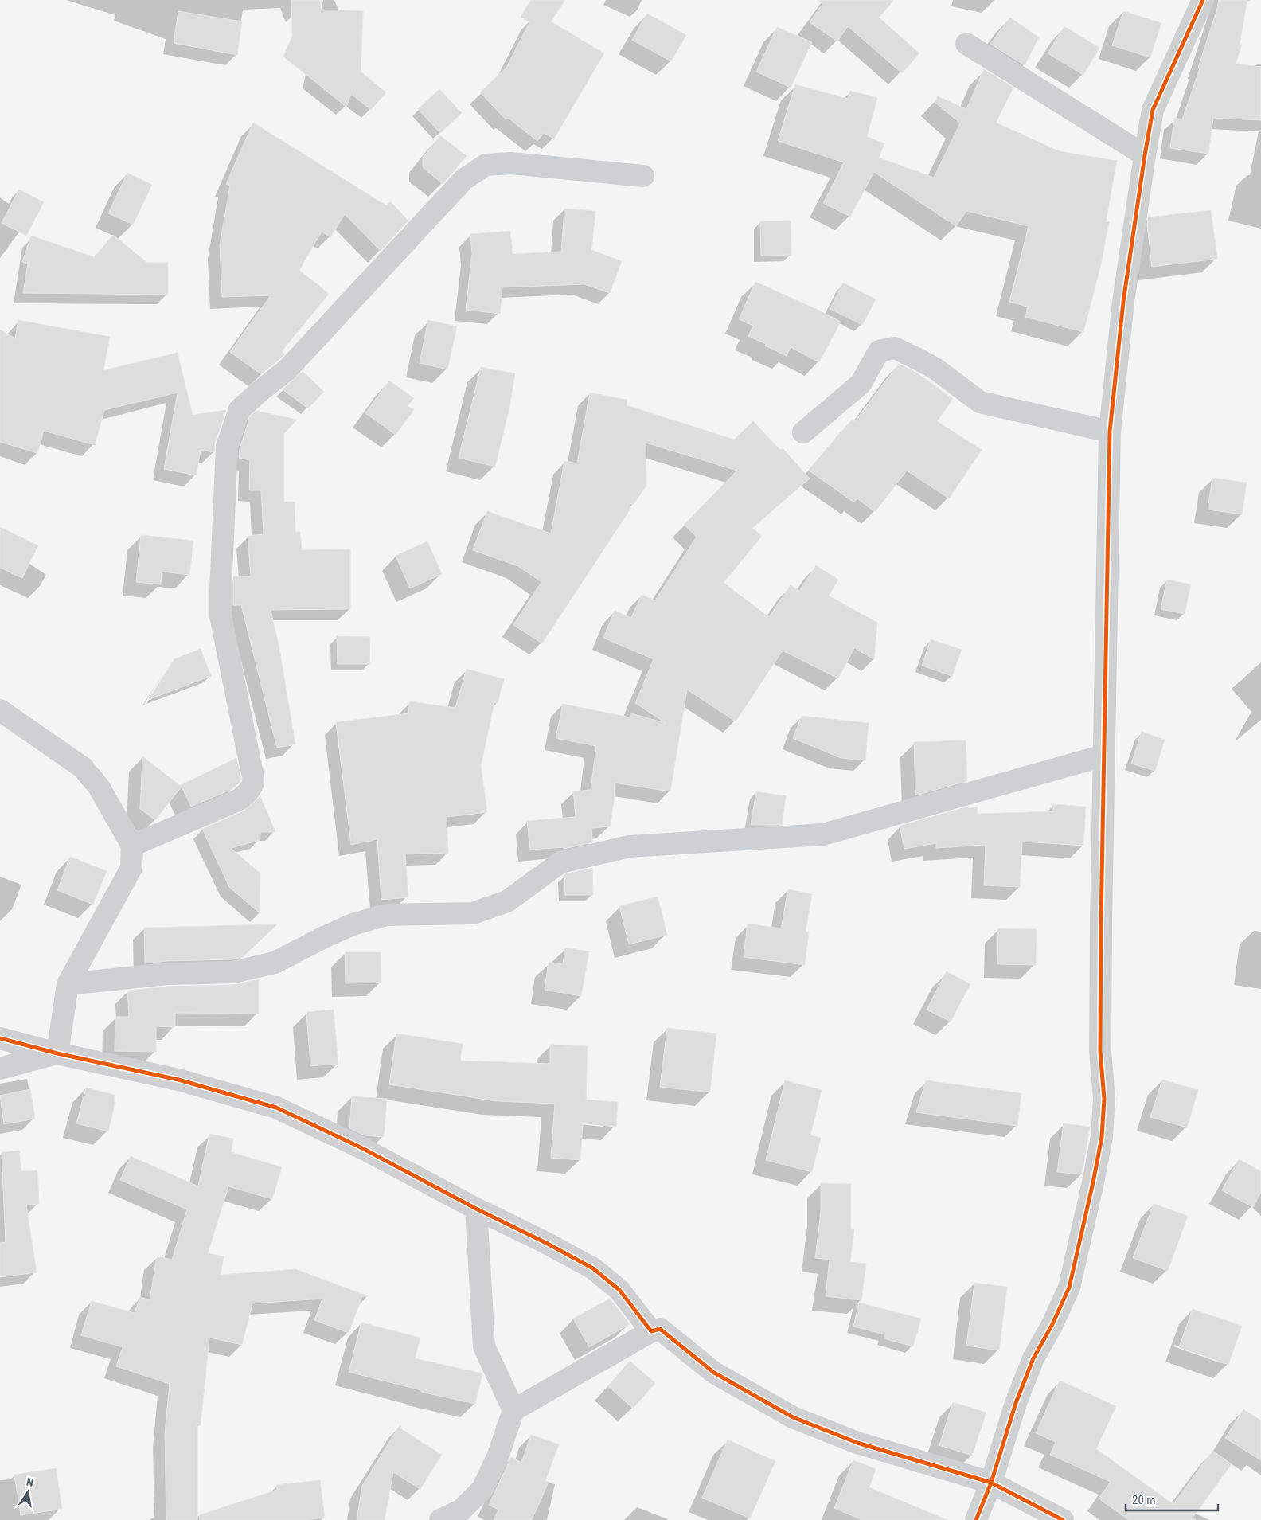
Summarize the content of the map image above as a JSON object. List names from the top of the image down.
{
  "scale_bar": "20 m",
  "north": "top"
}
